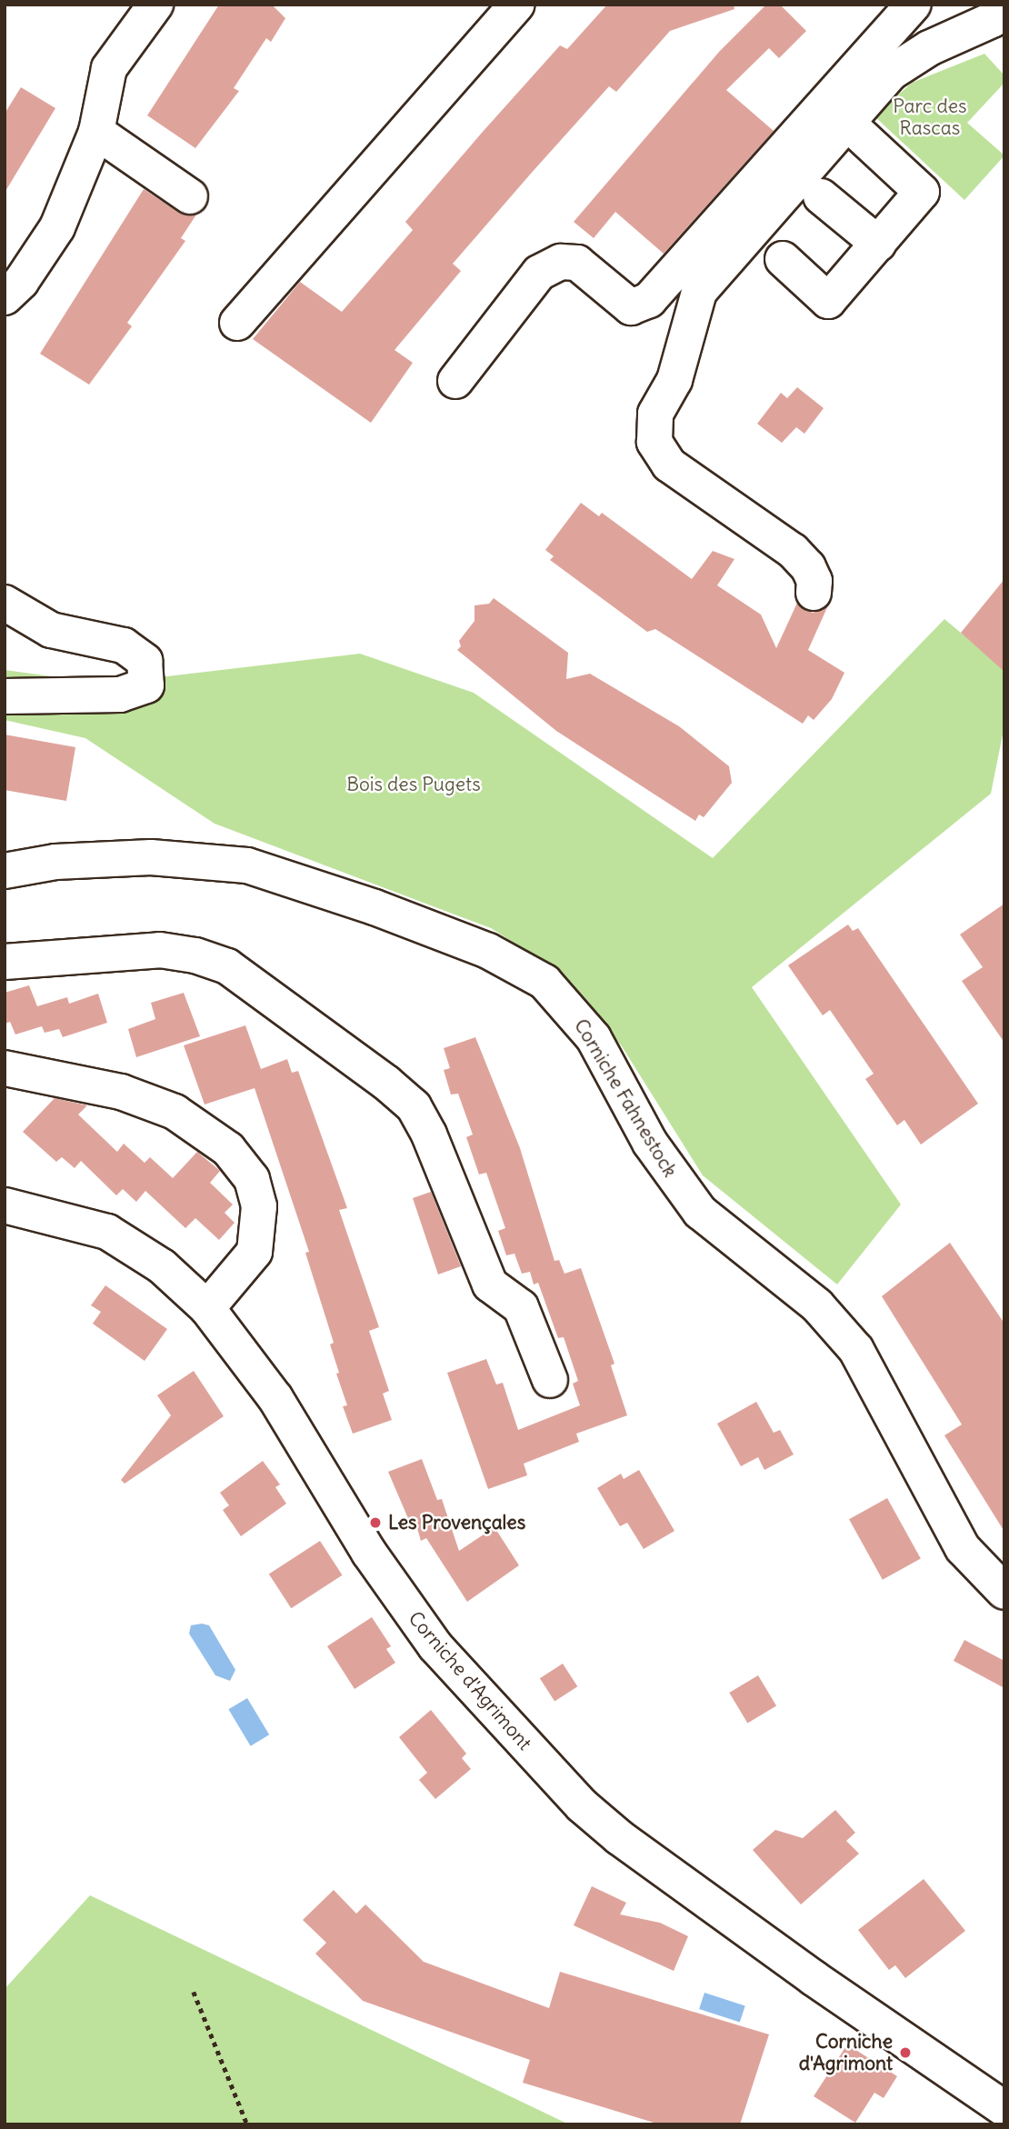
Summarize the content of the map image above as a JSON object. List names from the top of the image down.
{
  "streets": {
    "street": ["Corniche Fahnestock", "Corniche d'Agrimont"]
  },
  "parks": ["Parc des Rascas", "Bois des Pugets"],
  "places": ["Les Provençales", "Corniche d'Agrimont"]
}
